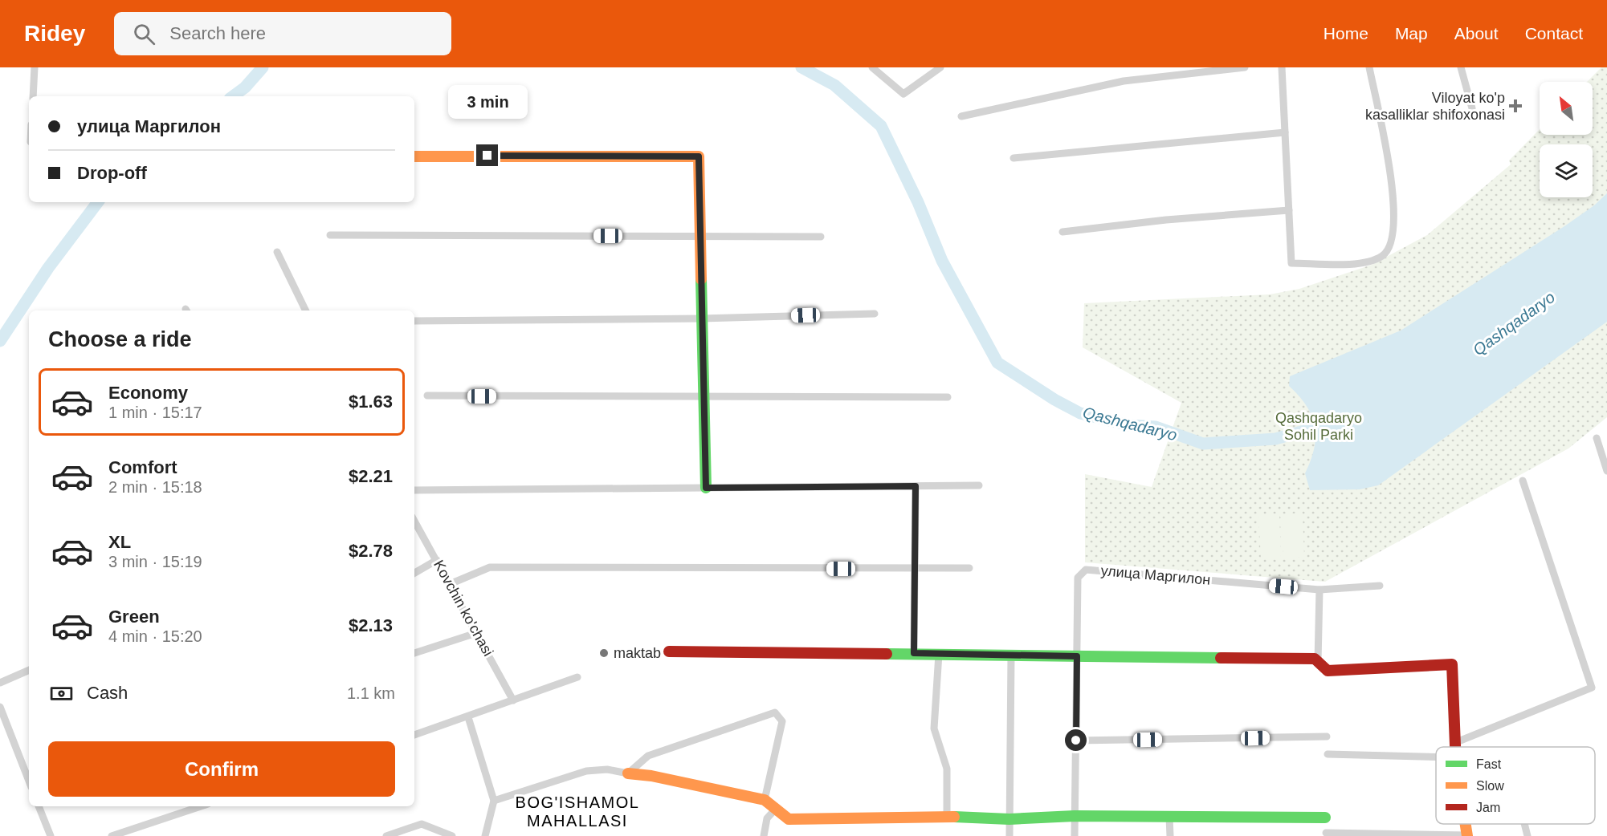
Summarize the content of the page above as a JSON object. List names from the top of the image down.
{
  "streets": {
    "street": ["улица Маргилон", "Kovchin ko'chasi"]
  },
  "districts": ["BOG'ISHAMOL MAHALLASI"],
  "water": ["Qashqadaryo"],
  "parks": ["Qashqadaryo Sohil Parki"],
  "places": {
    "health": ["Viloyat ko'p kasalliklar shifoxonasi"],
    "other": ["maktab"]
  },
  "legend": ["Fast", "Slow", "Jam"],
  "north": "top left",
  "page": {
    "header": "Ridey",
    "search": "Search here",
    "nav": [
      "Home",
      "Map",
      "About",
      "Contact"
    ],
    "bubble": "3 min",
    "banner": ["улица Маргилон", "Drop-off"],
    "heading": "Choose a ride",
    "list": [
      {
        "name": "Economy",
        "note": "1 min · 15:17",
        "value": "$1.63"
      },
      {
        "name": "Comfort",
        "note": "2 min · 15:18",
        "value": "$2.21"
      },
      {
        "name": "XL",
        "note": "3 min · 15:19",
        "value": "$2.78"
      },
      {
        "name": "Green",
        "note": "4 min · 15:20",
        "value": "$2.13"
      }
    ],
    "pay": ["Cash", "1.1 km"],
    "buttons": "Confirm"
  }
}
